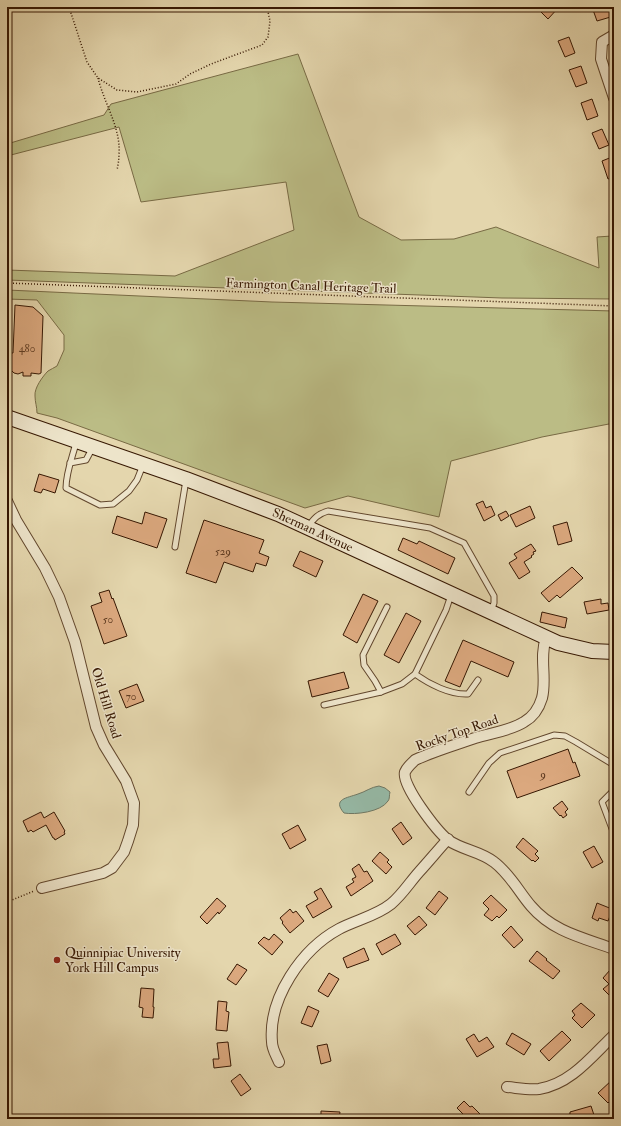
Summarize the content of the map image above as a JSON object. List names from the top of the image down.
{
  "streets": {
    "main road": ["Sherman Avenue"],
    "street": ["Old Hill Road", "Rocky Top Road"],
    "path": ["Farmington Canal Heritage Trail"]
  },
  "crossings": [
    ["Sherman Avenue", "Rocky Top Road"]
  ],
  "places": ["Quinnipiac University York Hill Campus"],
  "house_numbers": [
    "480",
    "529",
    "50",
    "70",
    "9"
  ]
}
